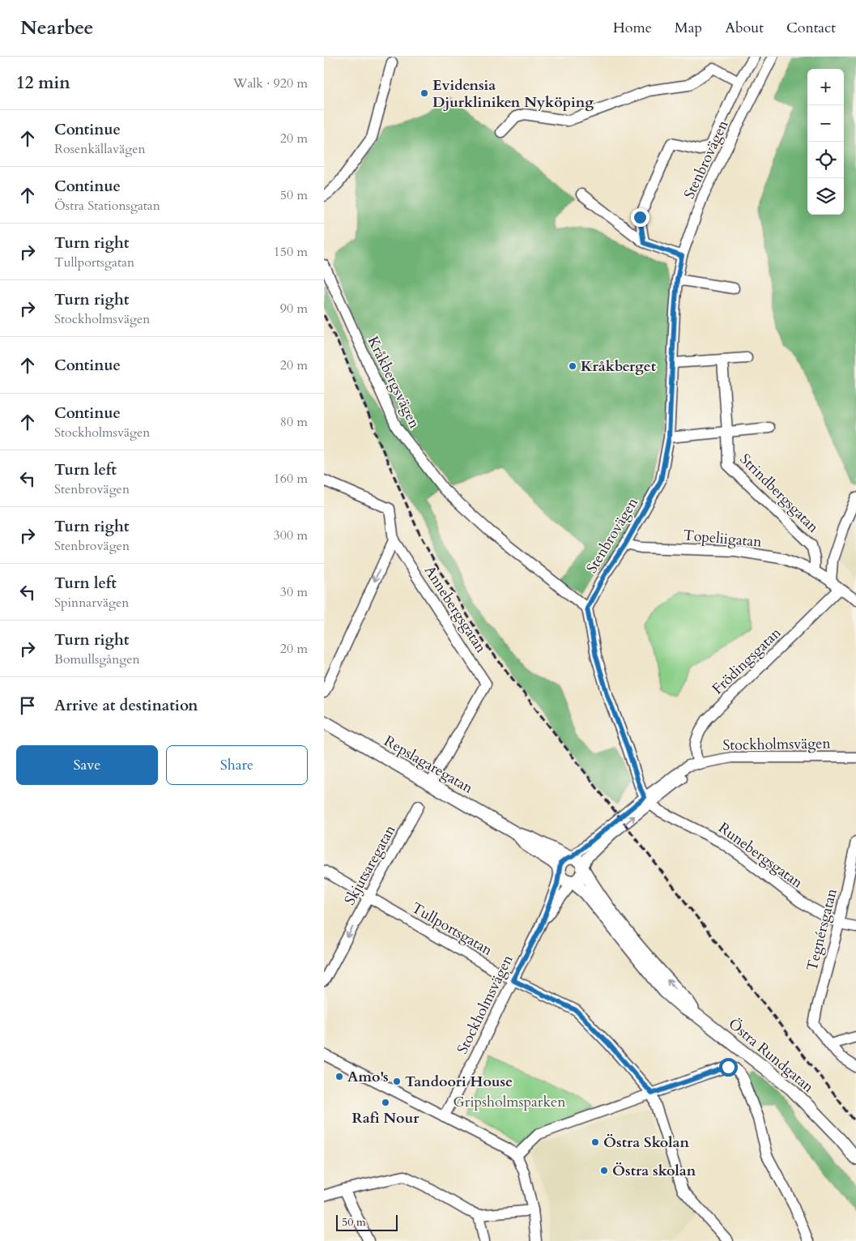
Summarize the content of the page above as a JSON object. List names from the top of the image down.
{
  "streets": {
    "main road": ["Repslagaregatan", "Östra Rundgatan"],
    "street": [
      "Stenbrovägen",
      "Kråkbergsvägen",
      "Strindbergsgatan",
      "Topeliigatan",
      "Annebergsgatan",
      "Frödingsgatan",
      "Stockholmsvägen",
      "Runebergsgatan",
      "Skjutsaregatan",
      "Tullportsgatan",
      "Tegnérsgatan"
    ]
  },
  "crossings": [
    ["Stenbrovägen", "Kråkbergsvägen"],
    ["Stenbrovägen", "Topeliigatan"],
    ["Strindbergsgatan", "Topeliigatan"],
    ["Annebergsgatan", "Repslagaregatan"],
    ["Frödingsgatan", "Stockholmsvägen"],
    ["Stockholmsvägen", "Repslagaregatan"],
    ["Stockholmsvägen", "Tullportsgatan"],
    ["Stockholmsvägen", "Östra Rundgatan"],
    ["Repslagaregatan", "Östra Rundgatan"],
    ["Runebergsgatan", "Tegnérsgatan"],
    ["Skjutsaregatan", "Tullportsgatan"]
  ],
  "one_way": ["Skjutsaregatan"],
  "parks": ["Gripsholmsparken"],
  "places": [
    "Evidensia Djurkliniken Nyköping",
    "Kråkberget",
    "Amo's",
    "Tandoori House",
    "Rafi Nour",
    "Östra Skolan",
    "Östra skolan"
  ],
  "scale_bar": "50 m",
  "page": {
    "header": "Nearbee",
    "nav": [
      "Home",
      "Map",
      "About",
      "Contact"
    ],
    "heading": ["12 min", "Walk · 920 m"],
    "map_buttons": ["+", "−"],
    "list": [
      ["Continue", "Rosenkällavägen", "20 m"],
      ["Continue", "Östra Stationsgatan", "50 m"],
      ["Turn right", "Tullportsgatan", "150 m"],
      ["Turn right", "Stockholmsvägen", "90 m"],
      ["Continue", "20 m"],
      ["Continue", "Stockholmsvägen", "80 m"],
      ["Turn left", "Stenbrovägen", "160 m"],
      ["Turn right", "Stenbrovägen", "300 m"],
      ["Turn left", "Spinnarvägen", "30 m"],
      ["Turn right", "Bomullsgången", "20 m"],
      "Arrive at destination"
    ],
    "buttons": ["Save", "Share"],
    "scale": "50 m"
  }
}
